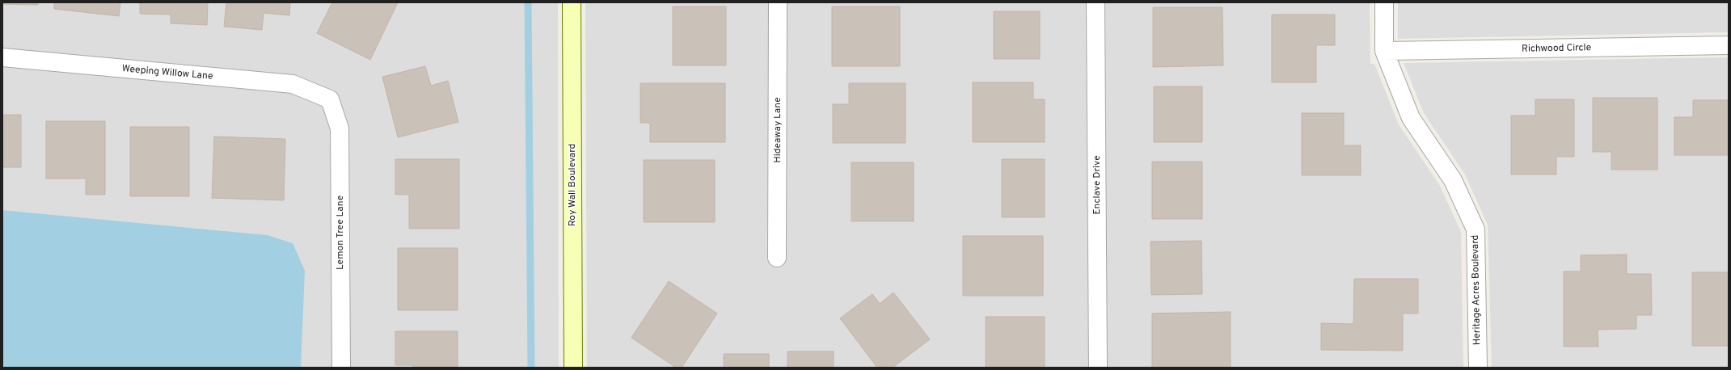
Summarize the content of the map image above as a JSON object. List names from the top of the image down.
{
  "streets": {
    "street": [
      "Richwood Circle",
      "Weeping Willow Lane",
      "Hideaway Lane",
      "Roy Wall Boulevard",
      "Enclave Drive",
      "Lemon Tree Lane",
      "Heritage Acres Boulevard"
    ]
  },
  "crossings": [
    ["Richwood Circle", "Heritage Acres Boulevard"],
    ["Weeping Willow Lane", "Lemon Tree Lane"]
  ]
}
